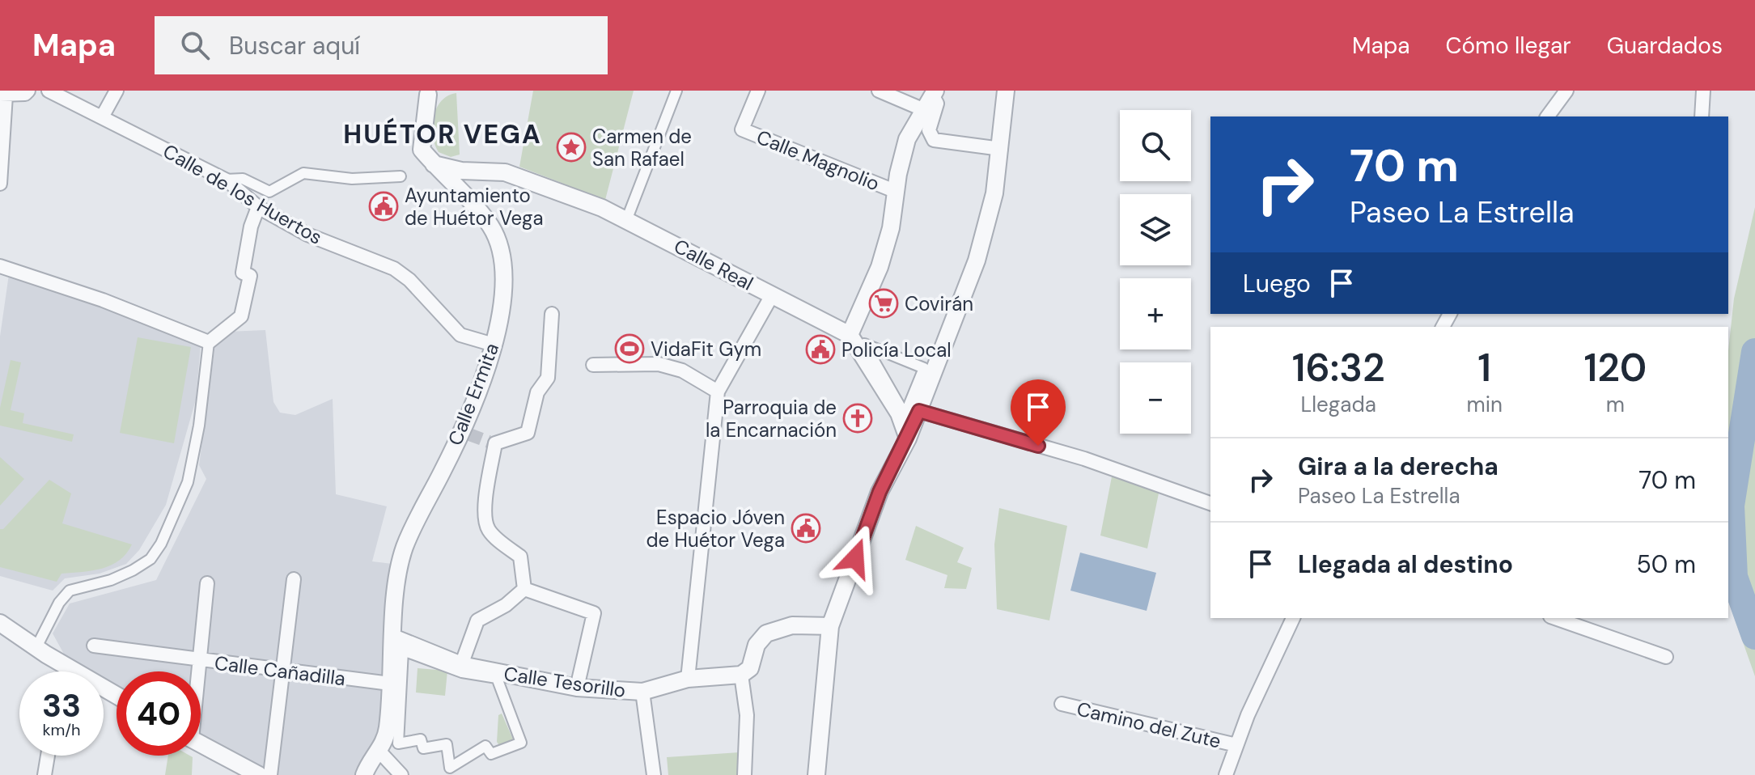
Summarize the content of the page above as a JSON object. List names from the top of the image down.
{
  "streets": {
    "street": [
      "Calle Magnolio",
      "Calle de los Huertos",
      "Calle Real",
      "Calle Ermita",
      "Calle Cañadilla",
      "Calle Tesorillo",
      "Camino del Zute"
    ]
  },
  "crossings": [
    ["Calle de los Huertos", "Calle Ermita"],
    ["Calle Real", "Calle Ermita"],
    ["Calle Ermita", "Calle Cañadilla"],
    ["Calle Ermita", "Calle Tesorillo"]
  ],
  "districts": ["HUÉTOR VEGA"],
  "places": {
    "place": ["Carmen de San Rafael"],
    "public building": ["Ayuntamiento de Huétor Vega", "Policía Local", "Espacio Jóven de Huétor Vega"],
    "supermarket": ["Covirán"],
    "sports": ["VidaFit Gym"],
    "church": ["Parroquia de la Encarnación"]
  },
  "page": {
    "header": "Mapa",
    "search": "Buscar aquí",
    "nav": ["Mapa", "Cómo llegar", "Guardados"],
    "map_buttons": ["+", "−"],
    "turn": ["70 m", "Paseo La Estrella"],
    "then": "Luego",
    "eta": [
      "16:32",
      "Llegada",
      "1",
      "min",
      "120",
      "m"
    ],
    "list": [
      {
        "name": "Gira a la derecha",
        "note": "Paseo La Estrella",
        "value": "70 m"
      },
      {
        "name": "Llegada al destino",
        "value": "50 m"
      }
    ],
    "speed": "33 km/h",
    "limit": "40"
  }
}
